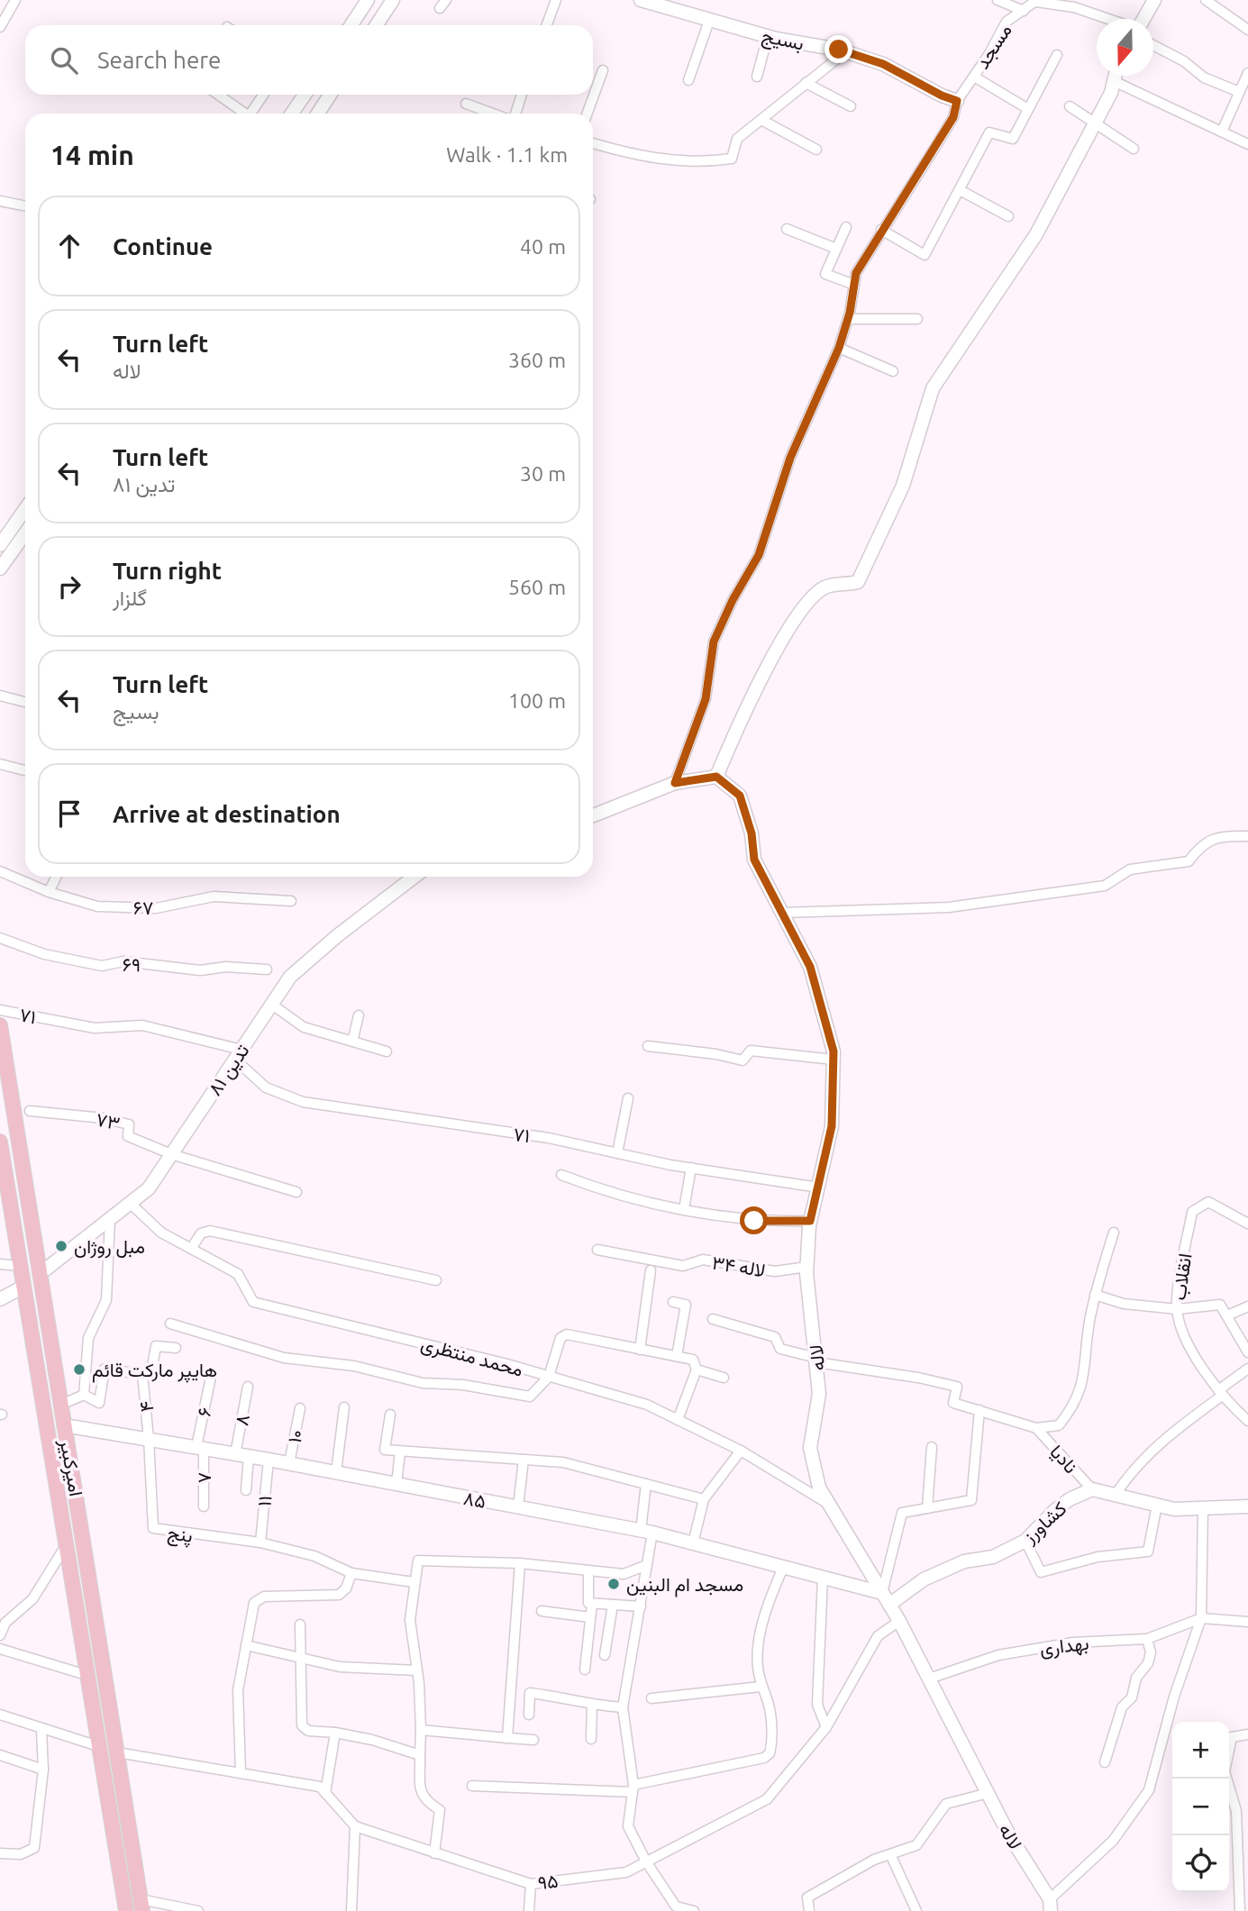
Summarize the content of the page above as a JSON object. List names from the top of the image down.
{
  "streets": {
    "main road": ["امیرکبیر"],
    "street": [
      "بسیج",
      "مسجد",
      "۶۷",
      "۶۹",
      "۷۱",
      "تدین ۸۱",
      "۷۳",
      "لاله ۳۴",
      "انقلاب",
      "محمد منتظری",
      "لاله",
      "۴",
      "۶",
      "۸",
      "۱۰",
      "نادیا",
      "۷",
      "۸۵",
      "۱۱",
      "کشاورز",
      "پنج",
      "بهداری",
      "۹۵"
    ]
  },
  "crossings": [
    ["بسیج", "مسجد"],
    ["۷۱", "تدین ۸۱"],
    ["۷۱", "لاله"],
    ["تدین ۸۱", "۷۳"],
    ["تدین ۸۱", "محمد منتظری"],
    ["تدین ۸۱", "امیرکبیر"],
    ["لاله ۳۴", "لاله"],
    ["محمد منتظری", "لاله"],
    ["لاله", "۸۵"],
    ["لاله", "کشاورز"],
    ["لاله", "بهداری"],
    ["لاله", "۹۵"],
    ["۴", "۸۵"],
    ["۴", "پنج"],
    ["۶", "۷"],
    ["۶", "۸۵"],
    ["۸", "۸۵"],
    ["۱۰", "۸۵"],
    ["نادیا", "کشاورز"],
    ["امیرکبیر", "۸۵"],
    ["امیرکبیر", "۹۵"],
    ["۷", "۸۵"],
    ["۸۵", "۱۱"],
    ["۸۵", "پنج"],
    ["۱۱", "پنج"]
  ],
  "places": ["مبل روژان", "هایپر مارکت قائم", "مسجد ام البنین"],
  "north": "bottom",
  "page": {
    "search": "Search here",
    "heading": ["14 min", "Walk · 1.1 km"],
    "list": [
      ["Continue", "40 m"],
      ["Turn left", "لاله", "360 m"],
      ["Turn left", "تدین ۸۱", "30 m"],
      ["Turn right", "گلزار", "560 m"],
      ["Turn left", "بسیج", "100 m"],
      "Arrive at destination"
    ],
    "map_buttons": ["+", "−"]
  }
}
